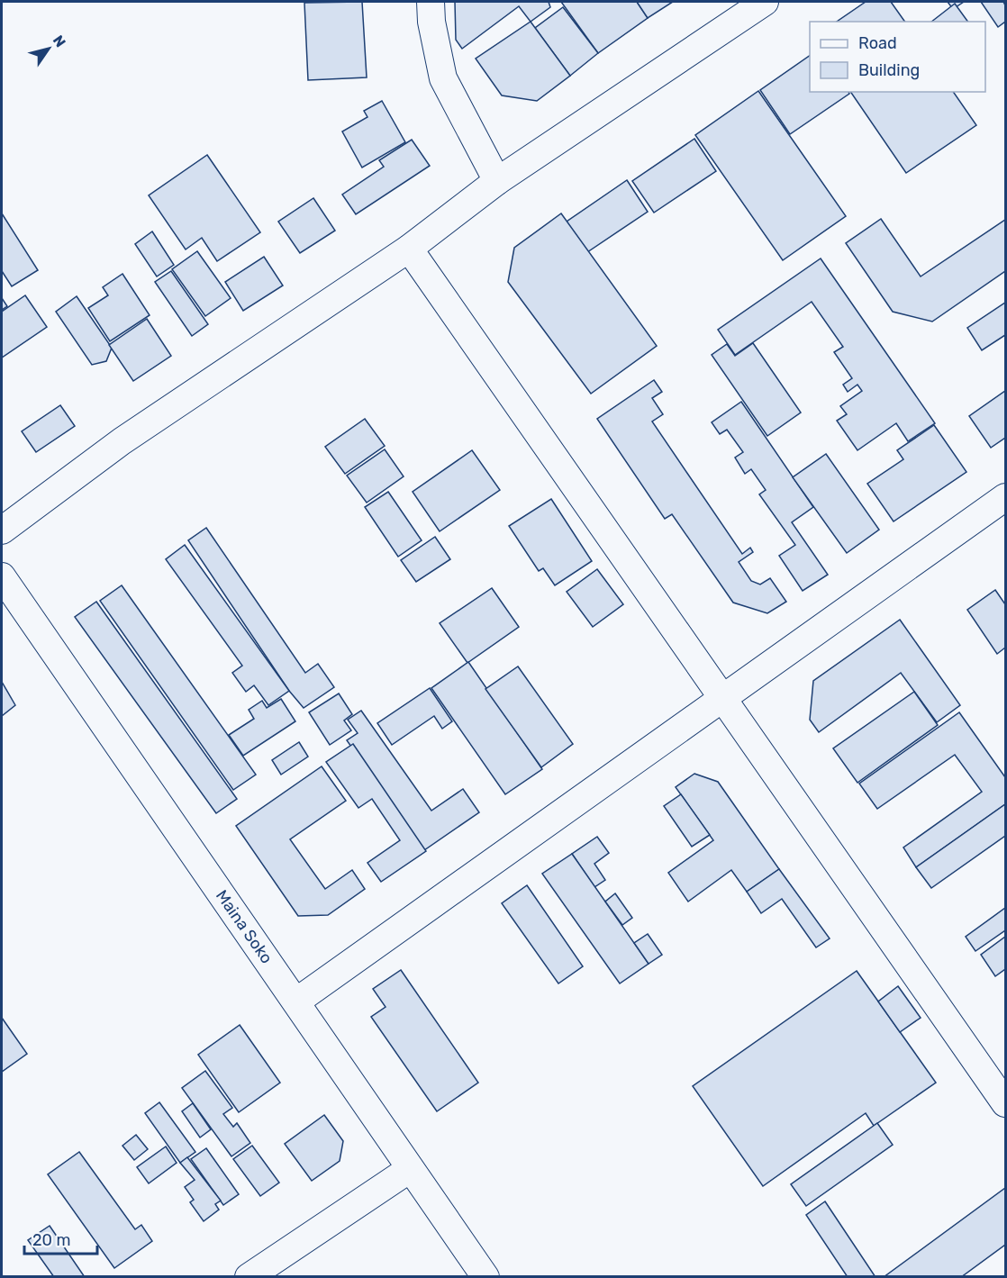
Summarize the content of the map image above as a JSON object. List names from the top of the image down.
{
  "streets": {
    "street": ["Maina Soko"]
  },
  "legend": ["Road", "Building"],
  "scale_bar": "20 m",
  "north": "top right"
}
